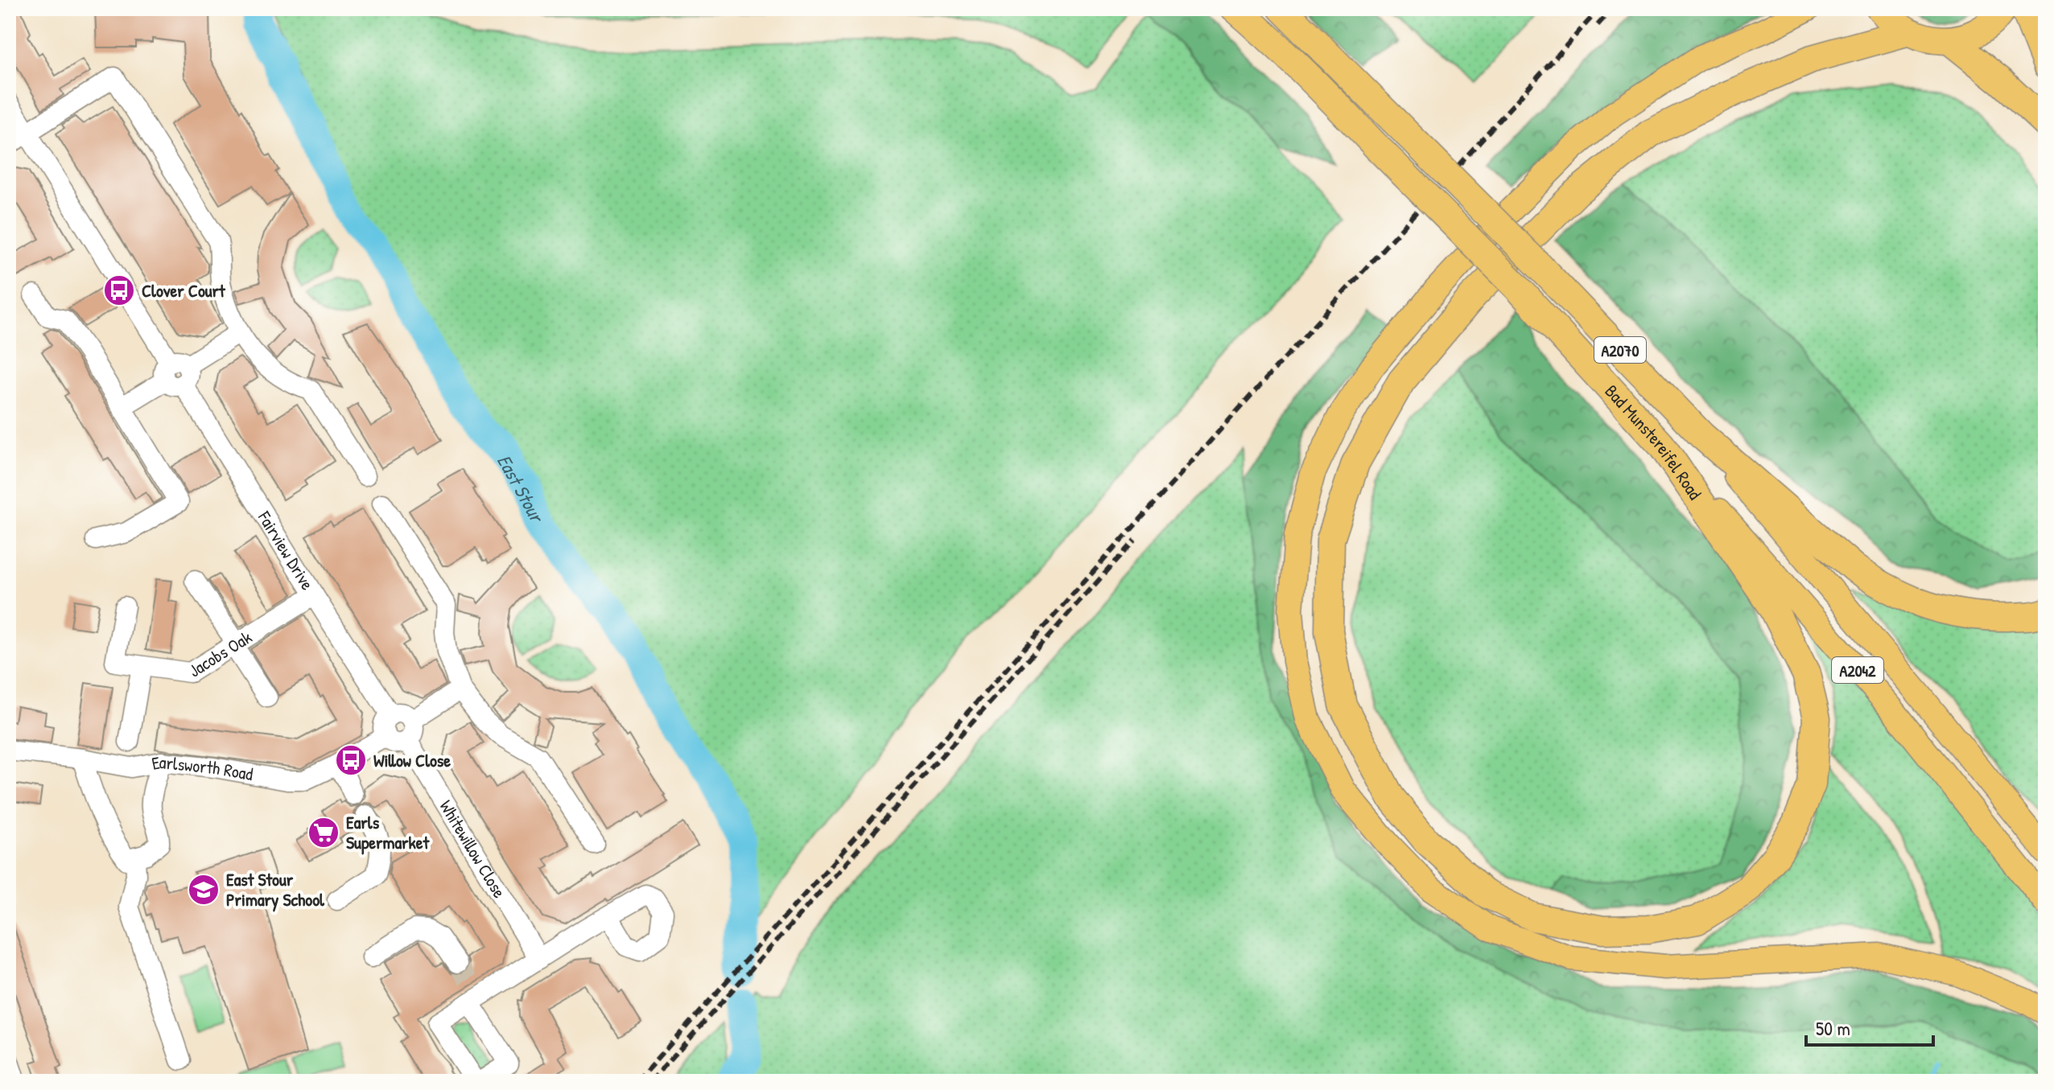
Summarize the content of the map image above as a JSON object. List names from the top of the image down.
{
  "streets": {
    "highway": ["A2070", "Bad Munstereifel Road"],
    "main road": ["A2042"],
    "street": [
      "Fairview Drive",
      "Jacobs Oak",
      "Earlsworth Road",
      "Whitewillow Close"
    ]
  },
  "crossings": [
    ["Fairview Drive", "Jacobs Oak"],
    ["Fairview Drive", "Earlsworth Road"],
    ["Fairview Drive", "Whitewillow Close"],
    ["Earlsworth Road", "Whitewillow Close"]
  ],
  "water": ["East Stour"],
  "places": {
    "bus stop": ["Clover Court", "Willow Close"],
    "supermarket": ["Earls Supermarket"],
    "school or university": ["East Stour Primary School"]
  },
  "scale_bar": "50 m"
}
